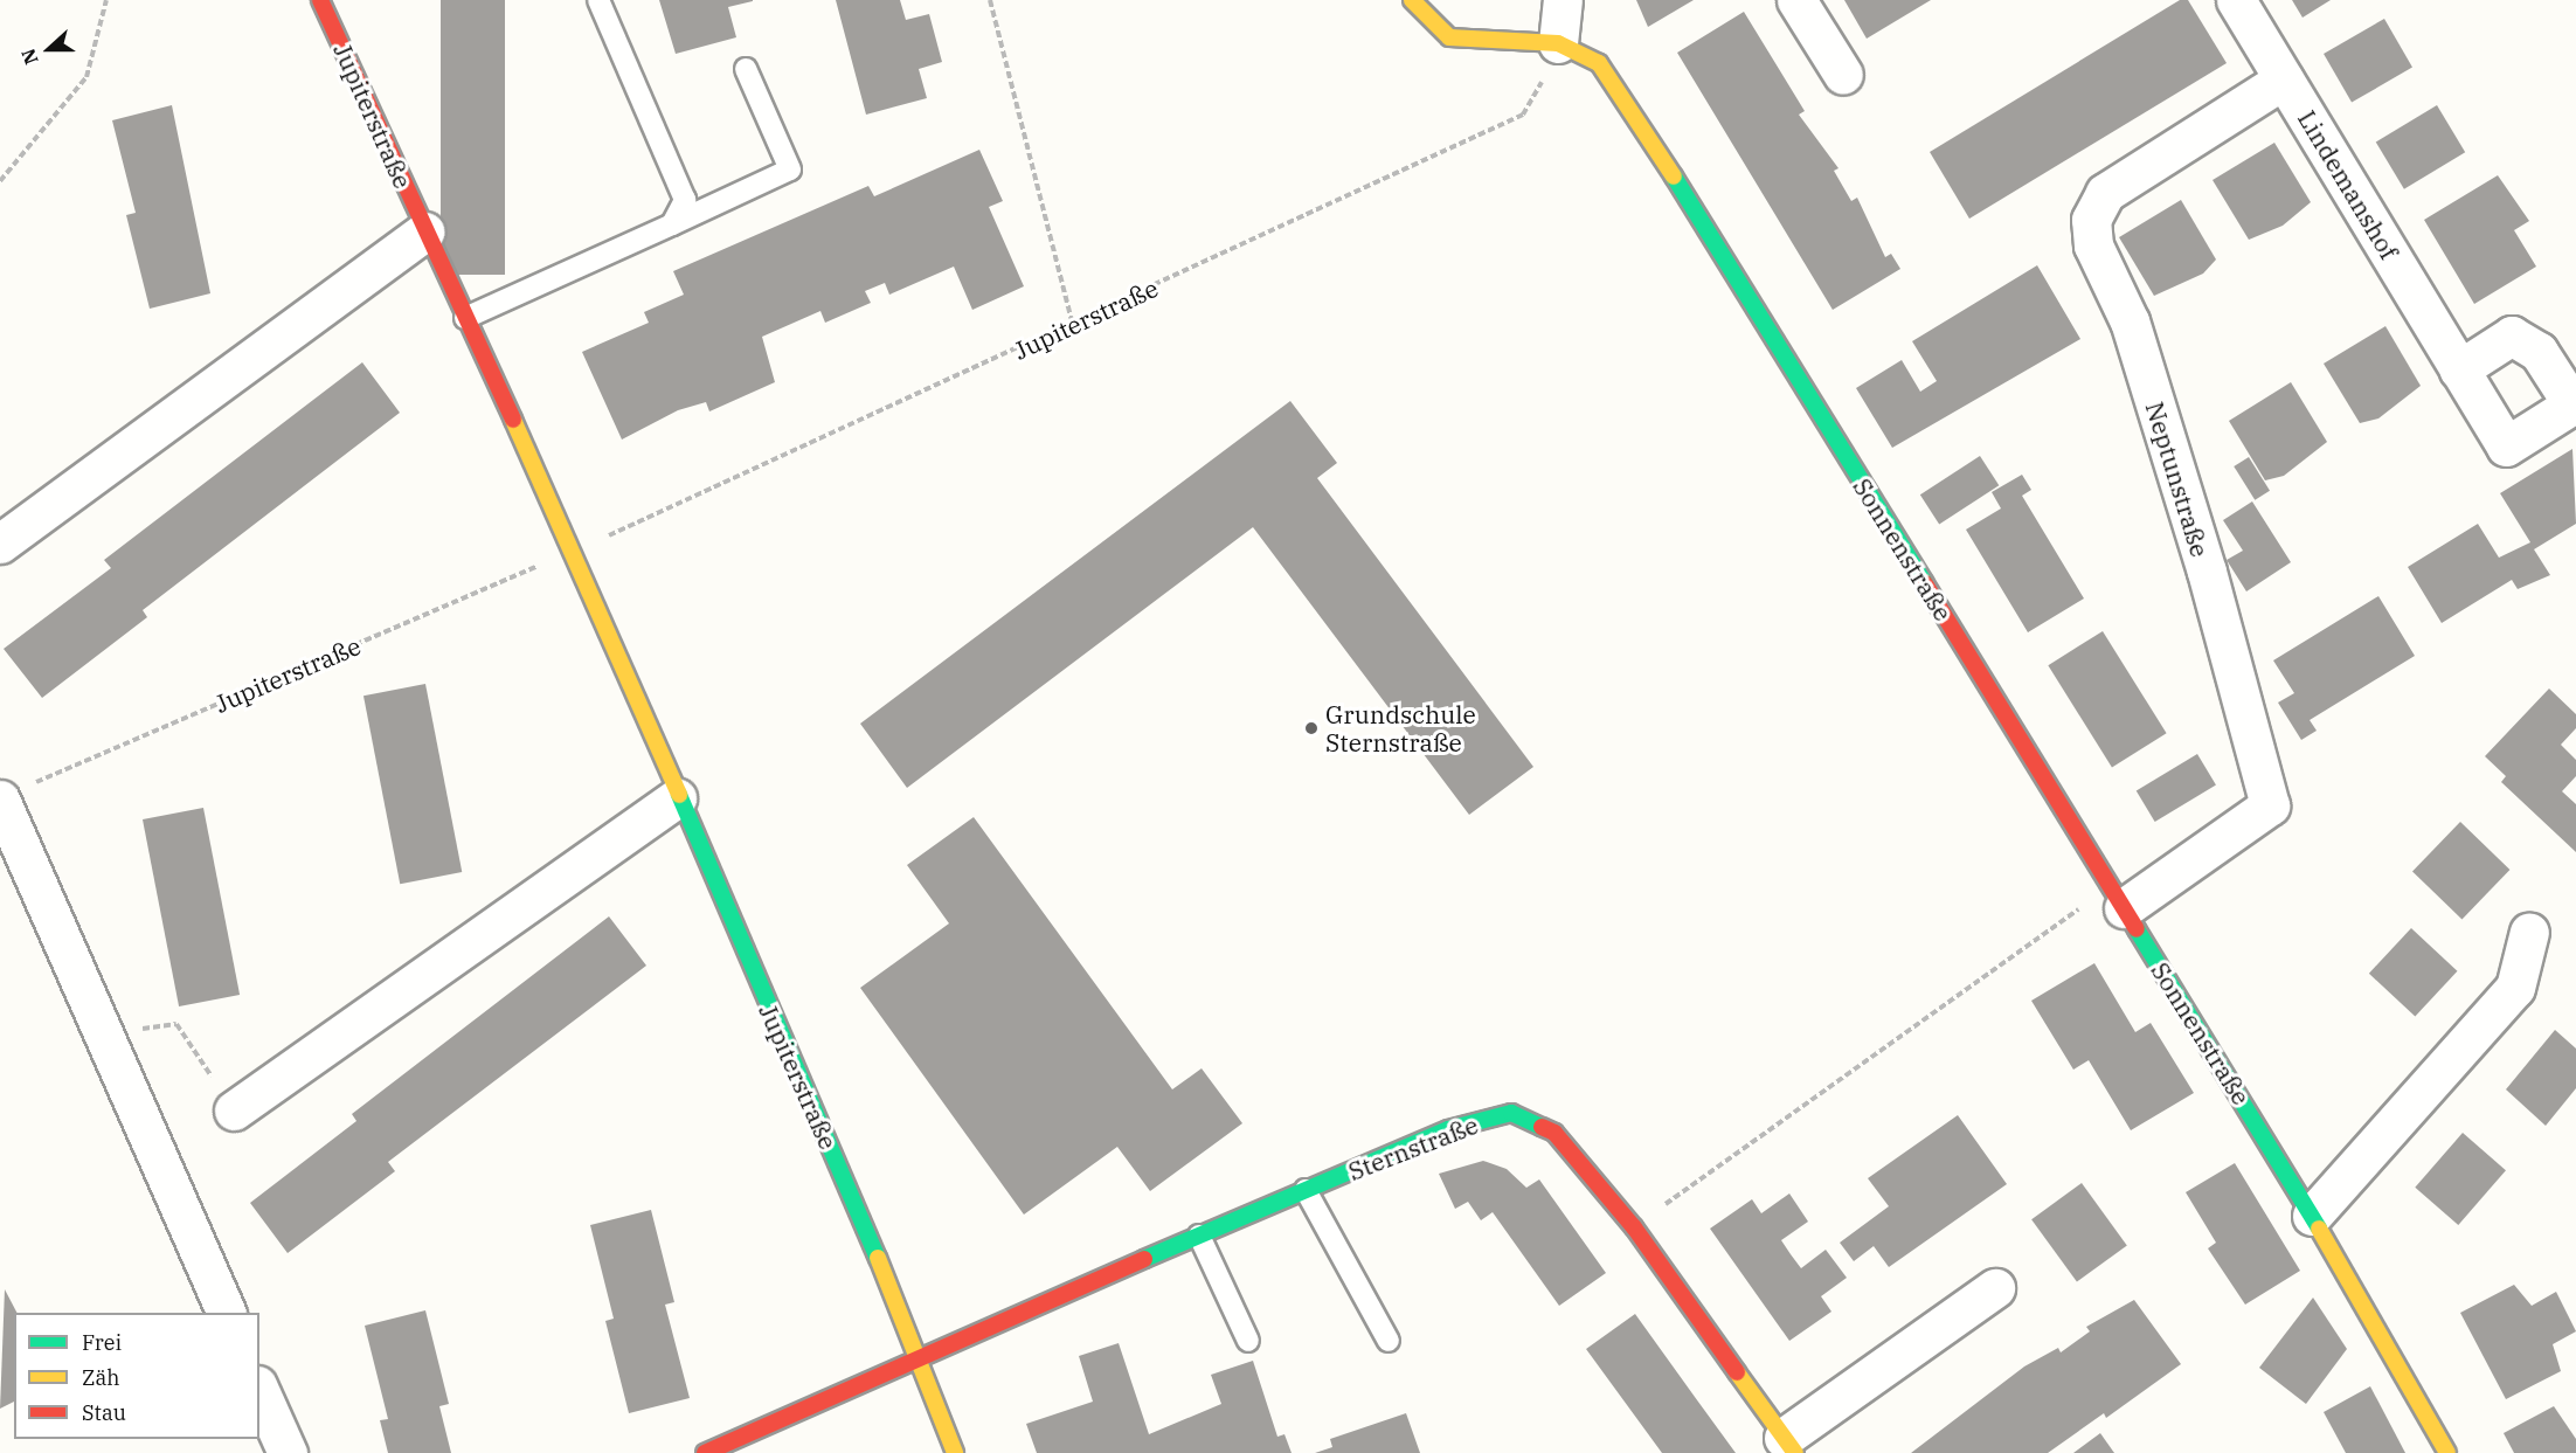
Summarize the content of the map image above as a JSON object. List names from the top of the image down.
{
  "streets": {
    "street": [
      "Jupiterstraße",
      "Lindemanshof",
      "Neptunstraße",
      "Sonnenstraße",
      "Sternstraße"
    ]
  },
  "crossings": [
    ["Jupiterstraße", "Sonnenstraße"],
    ["Jupiterstraße", "Sternstraße"],
    ["Lindemanshof", "Neptunstraße"],
    ["Neptunstraße", "Sonnenstraße"]
  ],
  "places": ["Grundschule Sternstraße"],
  "legend": ["Frei", "Zäh", "Stau"],
  "north": "left"
}
